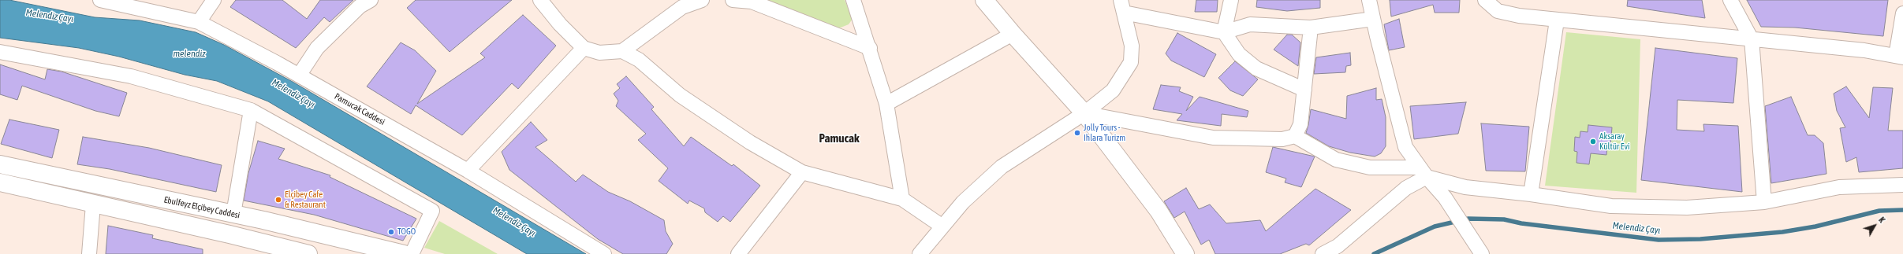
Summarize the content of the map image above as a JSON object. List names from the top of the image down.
{
  "streets": {
    "main road": ["Ebulfeyz Elçibey Caddesi"],
    "street": ["Pamucak Caddesi"]
  },
  "districts": ["Pamucak"],
  "water": ["Melendiz Çayı", "melendiz"],
  "places": [
    "Jolly Tours - Ihlara Turizm",
    "Aksaray Kültür Evi",
    "Elçibey Cafe & Restaurant",
    "TOGO"
  ],
  "north": "top right"
}
